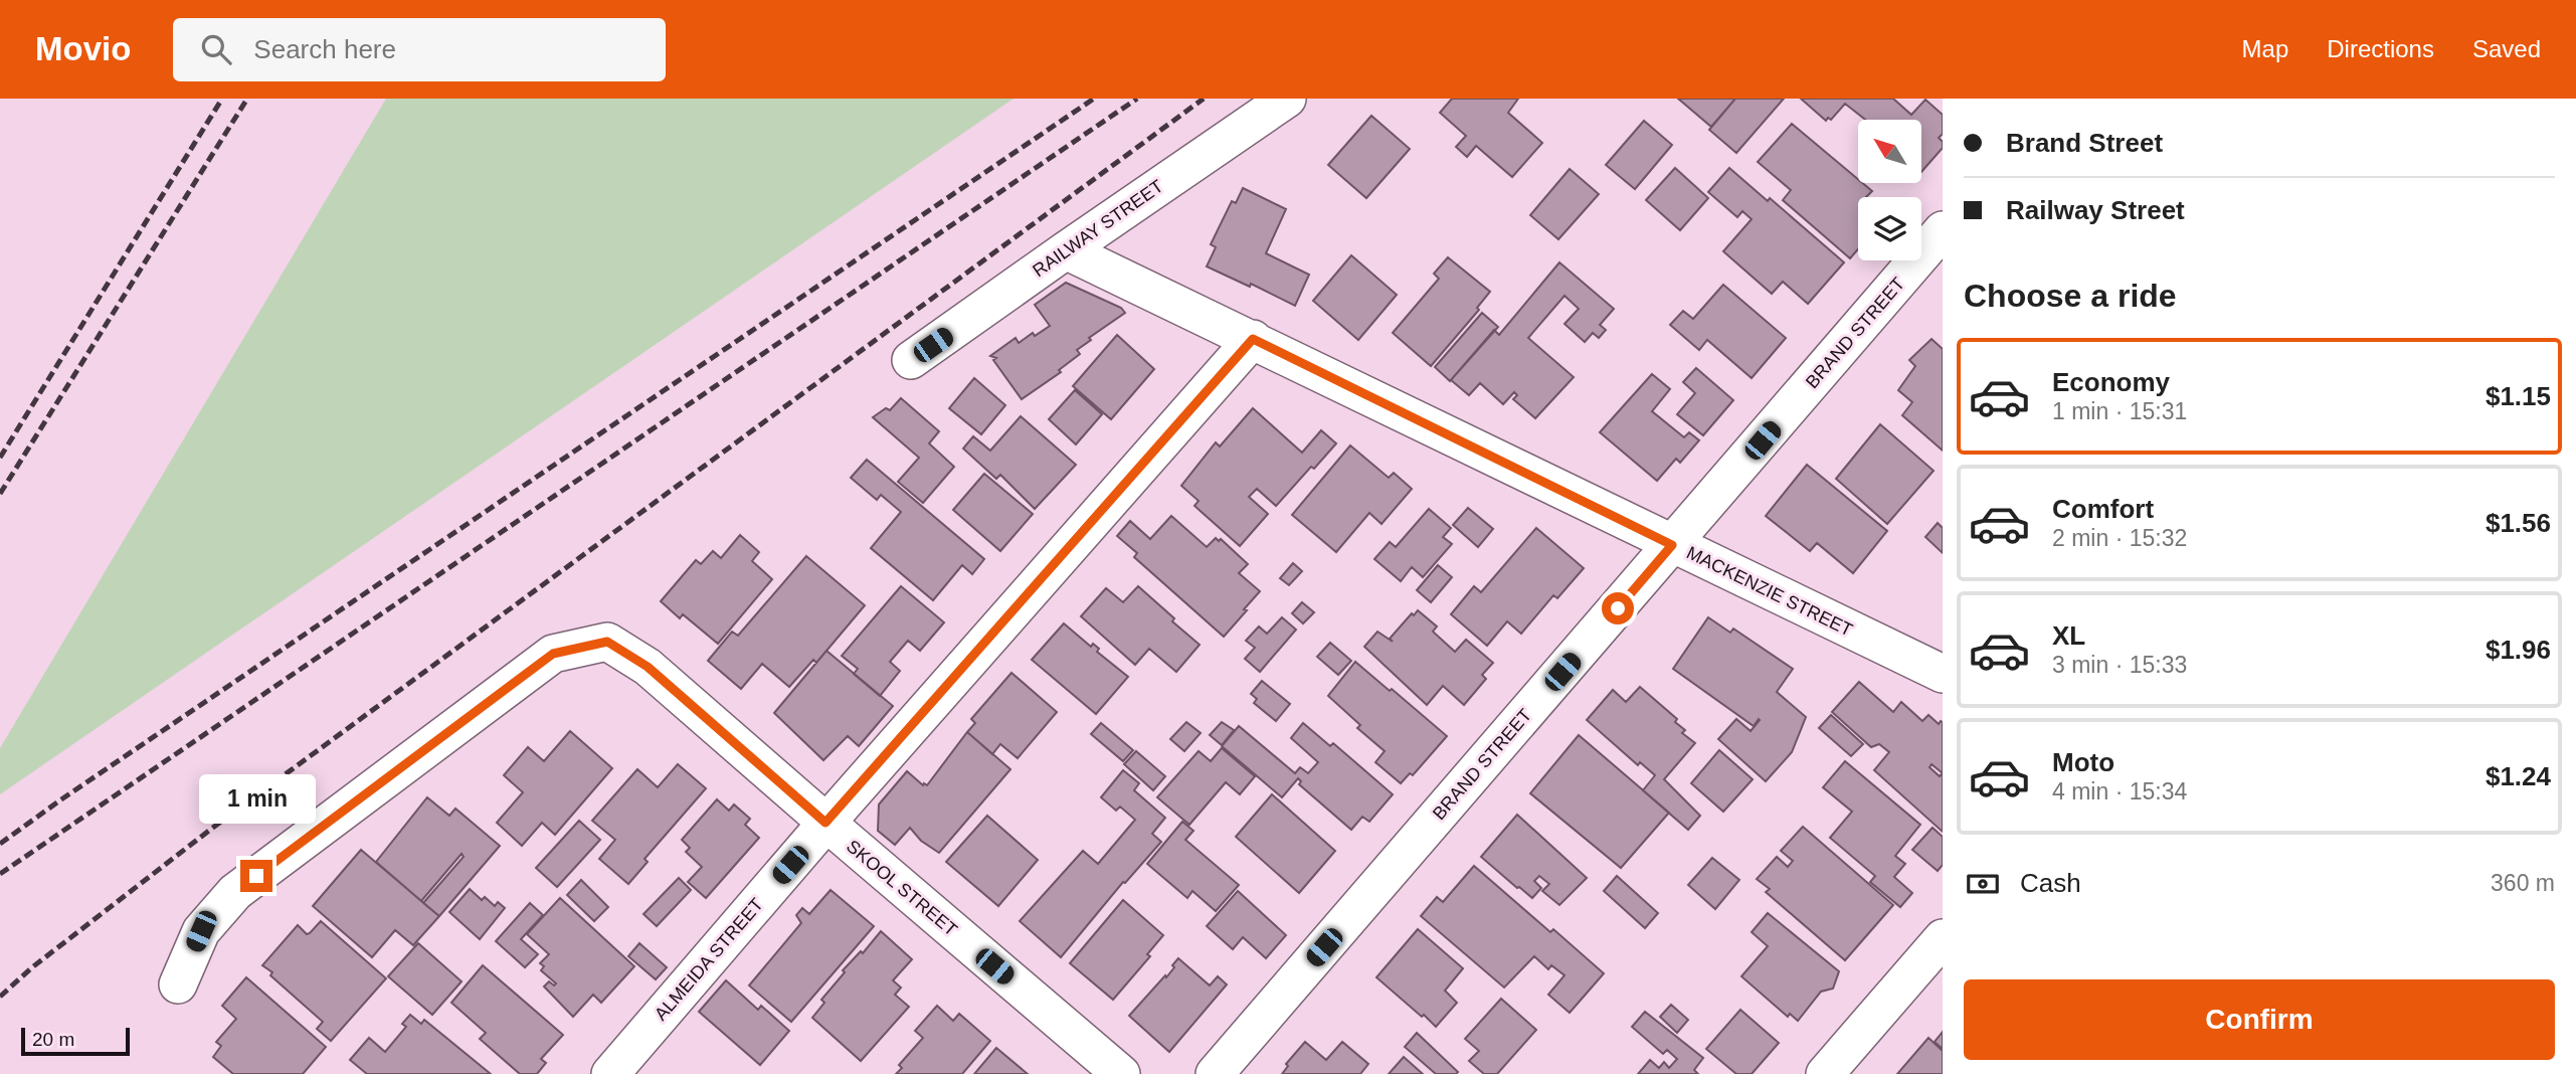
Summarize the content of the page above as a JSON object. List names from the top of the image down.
{
  "streets": {
    "street": [
      "RAILWAY STREET",
      "BRAND STREET",
      "MACKENZIE STREET",
      "SKOOL STREET",
      "ALMEIDA STREET"
    ]
  },
  "crossings": [
    ["RAILWAY STREET", "MACKENZIE STREET"],
    ["BRAND STREET", "MACKENZIE STREET"],
    ["MACKENZIE STREET", "ALMEIDA STREET"],
    ["SKOOL STREET", "ALMEIDA STREET"]
  ],
  "scale_bar": "20 m",
  "north": "top left",
  "page": {
    "header": "Movio",
    "search": "Search here",
    "nav": ["Map", "Directions", "Saved"],
    "banner": ["Brand Street", "Railway Street"],
    "heading": "Choose a ride",
    "list": [
      {
        "name": "Economy",
        "note": "1 min · 15:31",
        "value": "$1.15"
      },
      {
        "name": "Comfort",
        "note": "2 min · 15:32",
        "value": "$1.56"
      },
      {
        "name": "XL",
        "note": "3 min · 15:33",
        "value": "$1.96"
      },
      {
        "name": "Moto",
        "note": "4 min · 15:34",
        "value": "$1.24"
      }
    ],
    "bubble": "1 min",
    "pay": ["Cash", "360 m"],
    "buttons": "Confirm",
    "scale": "20 m"
  }
}
